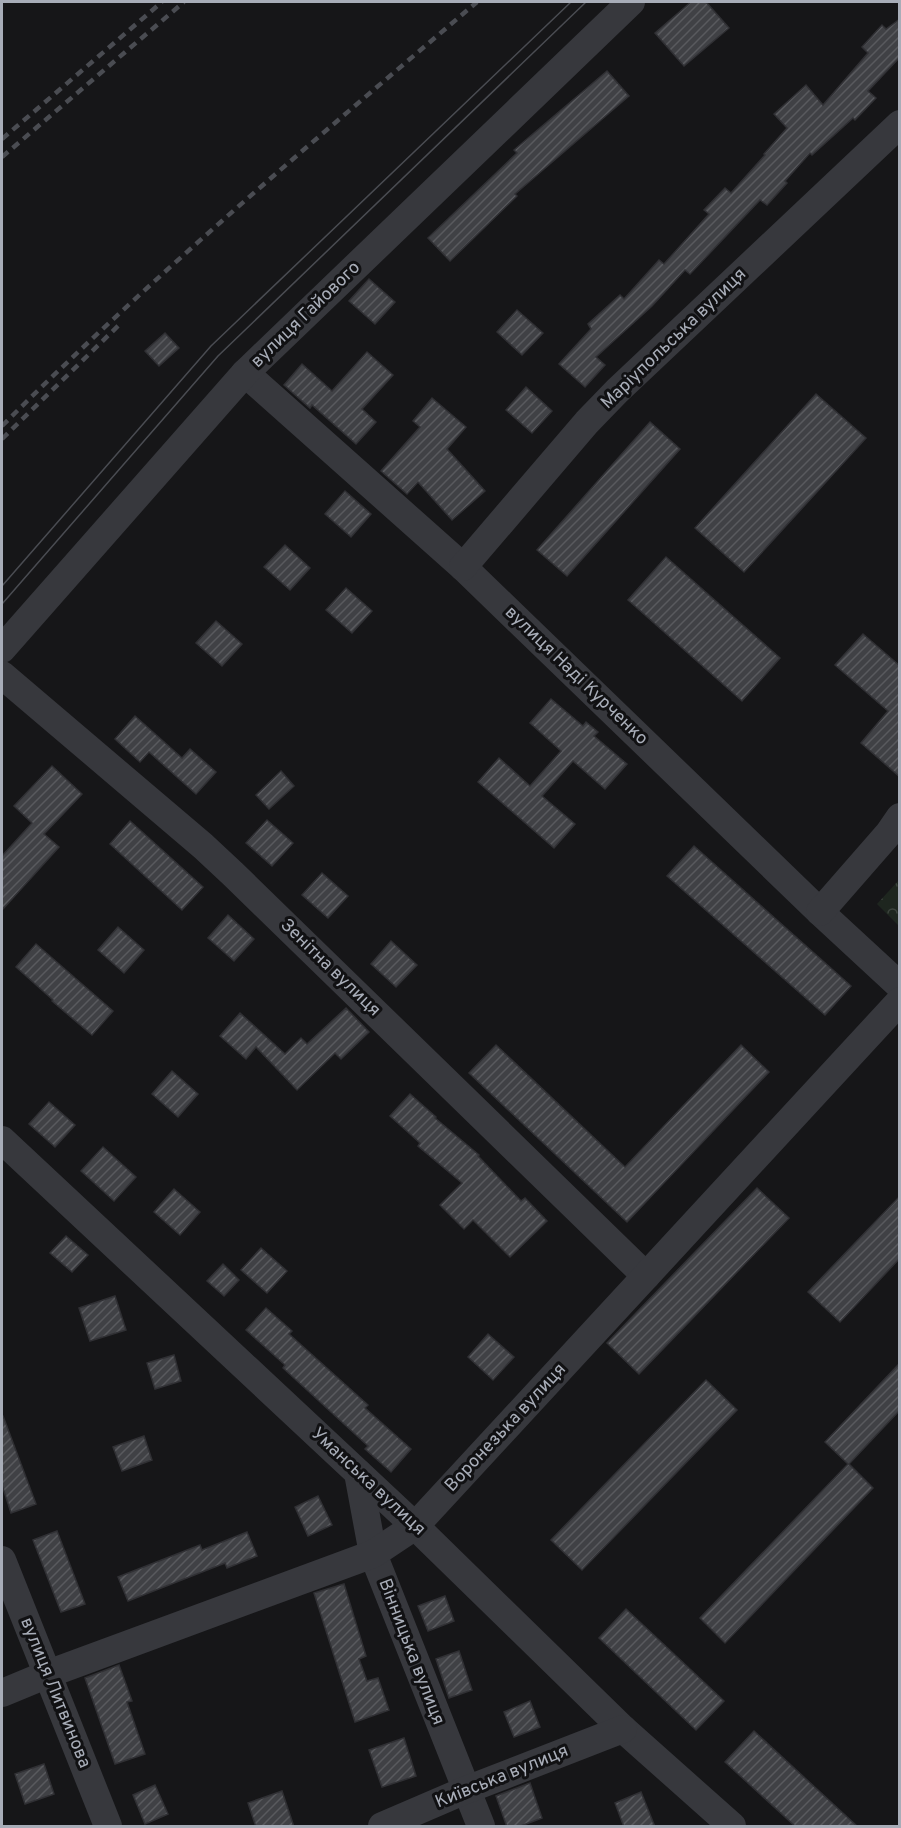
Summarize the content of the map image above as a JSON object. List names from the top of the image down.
{
  "streets": {
    "street": [
      "вулиця Гайового",
      "Маріупольська вулиця",
      "вулиця Наді Курченко",
      "Зенітна вулиця",
      "Воронезька вулиця",
      "Уманська вулиця",
      "Вінницька вулиця",
      "вулиця Литвинова",
      "Київська вулиця"
    ]
  },
  "crossings": [
    ["вулиця Гайового", "вулиця Наді Курченко"],
    ["Маріупольська вулиця", "вулиця Наді Курченко"],
    ["Зенітна вулиця", "Воронезька вулиця"],
    ["Воронезька вулиця", "Уманська вулиця"],
    ["Воронезька вулиця", "Вінницька вулиця"],
    ["Воронезька вулиця", "вулиця Литвинова"],
    ["Уманська вулиця", "Вінницька вулиця"],
    ["Уманська вулиця", "Київська вулиця"],
    ["Вінницька вулиця", "Київська вулиця"]
  ]
}
